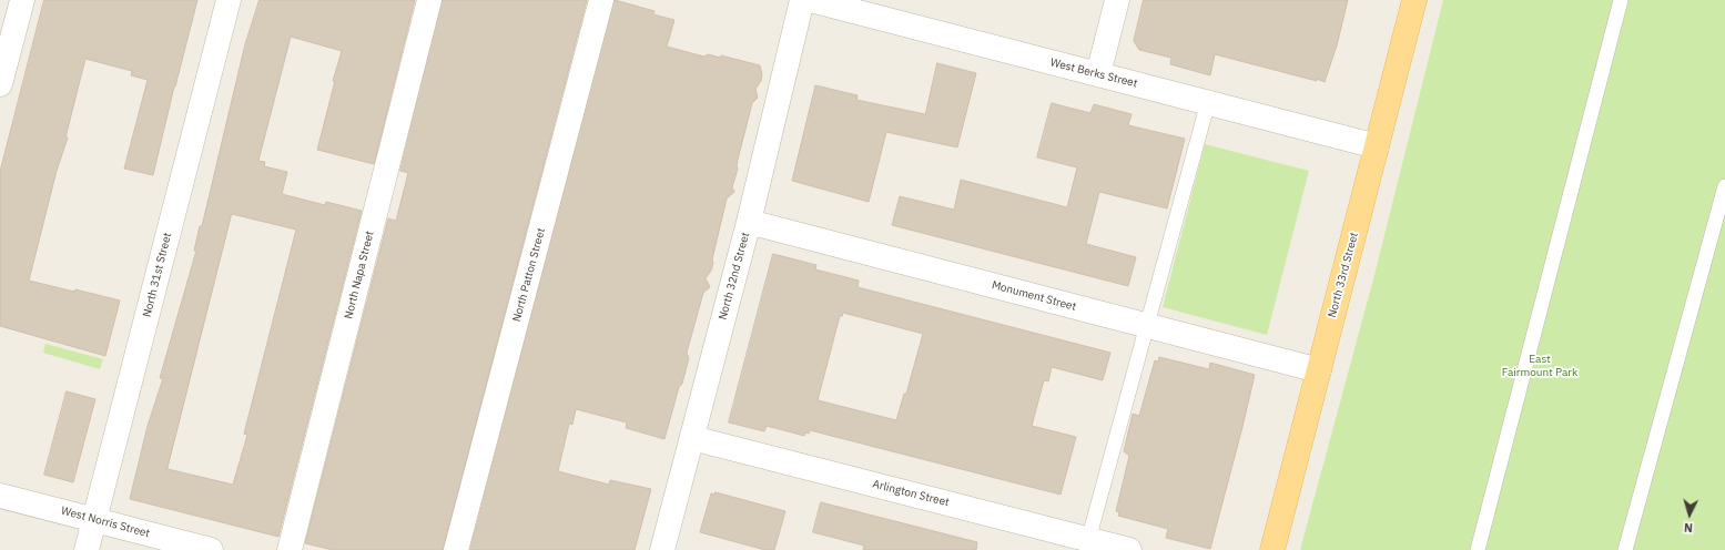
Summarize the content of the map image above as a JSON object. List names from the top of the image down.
{
  "streets": {
    "main road": ["North 33rd Street"],
    "street": [
      "West Berks Street",
      "North 31st Street",
      "North Napa Street",
      "North Patton Street",
      "North 32nd Street",
      "Monument Street",
      "Arlington Street",
      "West Norris Street"
    ]
  },
  "crossings": [
    ["West Berks Street", "North 33rd Street"],
    ["North 31st Street", "West Norris Street"],
    ["North 33rd Street", "Monument Street"],
    ["North 32nd Street", "Monument Street"],
    ["North 32nd Street", "Arlington Street"]
  ],
  "parks": ["East Fairmount Park"],
  "north": "bottom"
}
